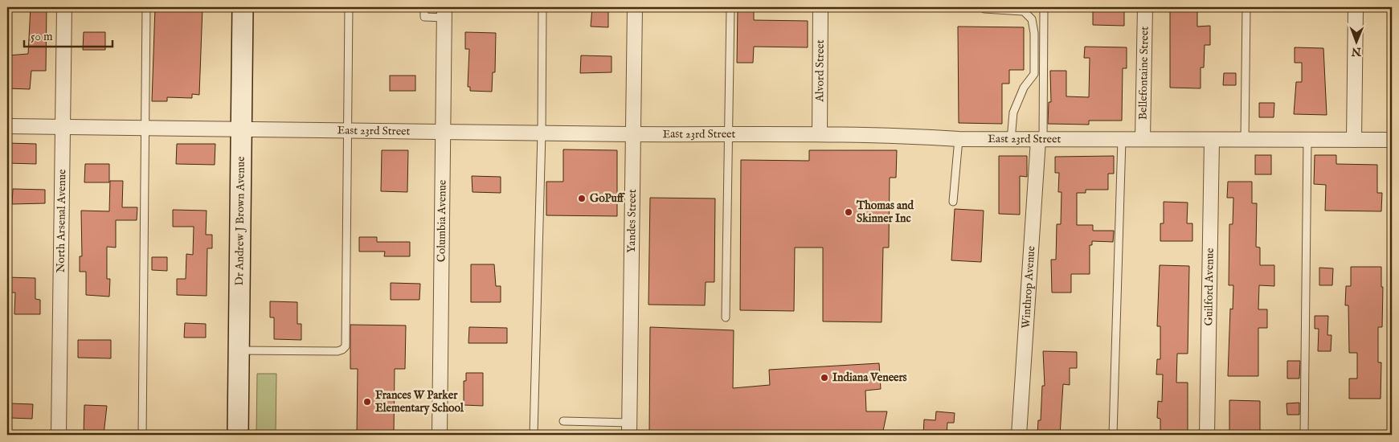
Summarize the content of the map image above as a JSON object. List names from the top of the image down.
{
  "streets": {
    "main road": ["Dr Andrew J Brown Avenue"],
    "street": [
      "Alvord Street",
      "Bellefontaine Street",
      "East 23rd Street",
      "North Arsenal Avenue",
      "Columbia Avenue",
      "Yandes Street",
      "Guilford Avenue",
      "Winthrop Avenue"
    ]
  },
  "crossings": [
    ["Alvord Street", "East 23rd Street"],
    ["Bellefontaine Street", "East 23rd Street"],
    ["East 23rd Street", "North Arsenal Avenue"],
    ["East 23rd Street", "Dr Andrew J Brown Avenue"],
    ["East 23rd Street", "Columbia Avenue"],
    ["East 23rd Street", "Yandes Street"],
    ["East 23rd Street", "Guilford Avenue"],
    ["East 23rd Street", "Winthrop Avenue"]
  ],
  "places": [
    "GoPuff",
    "Thomas and Skinner Inc",
    "Indiana Veneers",
    "Frances W Parker Elementary School"
  ],
  "scale_bar": "50 m",
  "north": "bottom"
}
